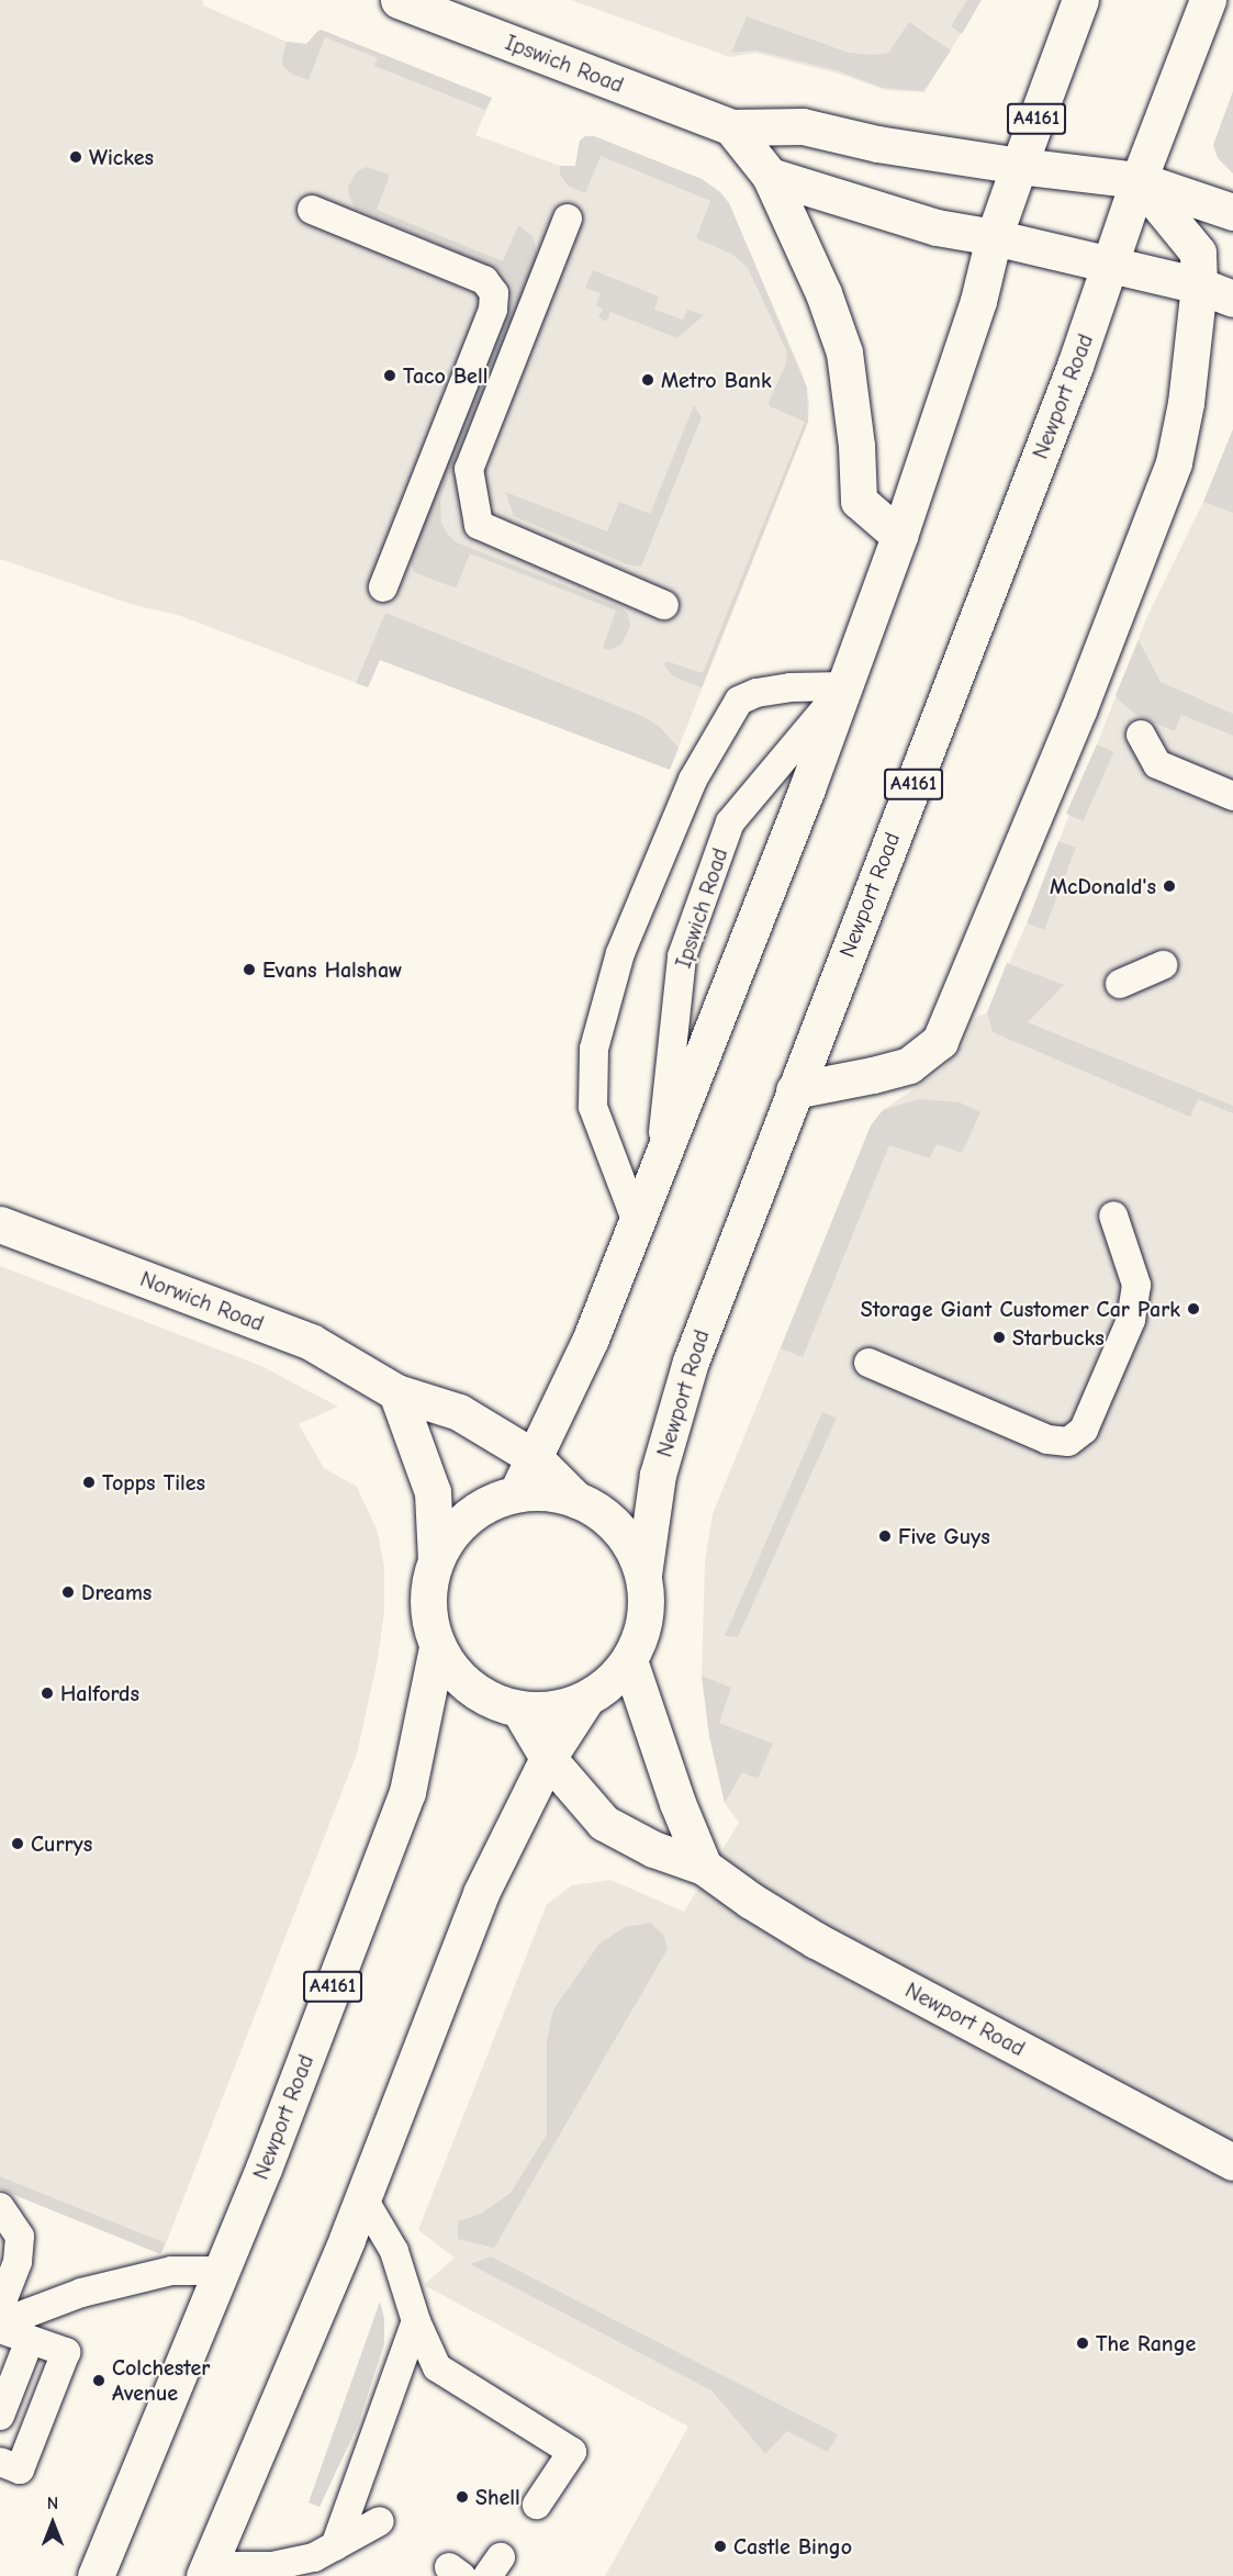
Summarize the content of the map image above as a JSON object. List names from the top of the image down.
{
  "streets": {
    "main road": [
      "Ipswich Road",
      "A4161",
      "Newport Road",
      "Norwich Road"
    ]
  },
  "crossings": [
    ["Ipswich Road", "A4161"],
    ["Ipswich Road", "Newport Road"],
    ["A4161", "Newport Road"],
    ["A4161", "Norwich Road"],
    ["Newport Road", "Norwich Road"]
  ],
  "places": [
    "Wickes",
    "Taco Bell",
    "Metro Bank",
    "McDonald's",
    "Evans Halshaw",
    "Storage Giant Customer Car Park",
    "Starbucks",
    "Topps Tiles",
    "Five Guys",
    "Dreams",
    "Halfords",
    "Currys",
    "The Range",
    "Colchester Avenue",
    "Shell",
    "Castle Bingo"
  ],
  "north": "top"
}
